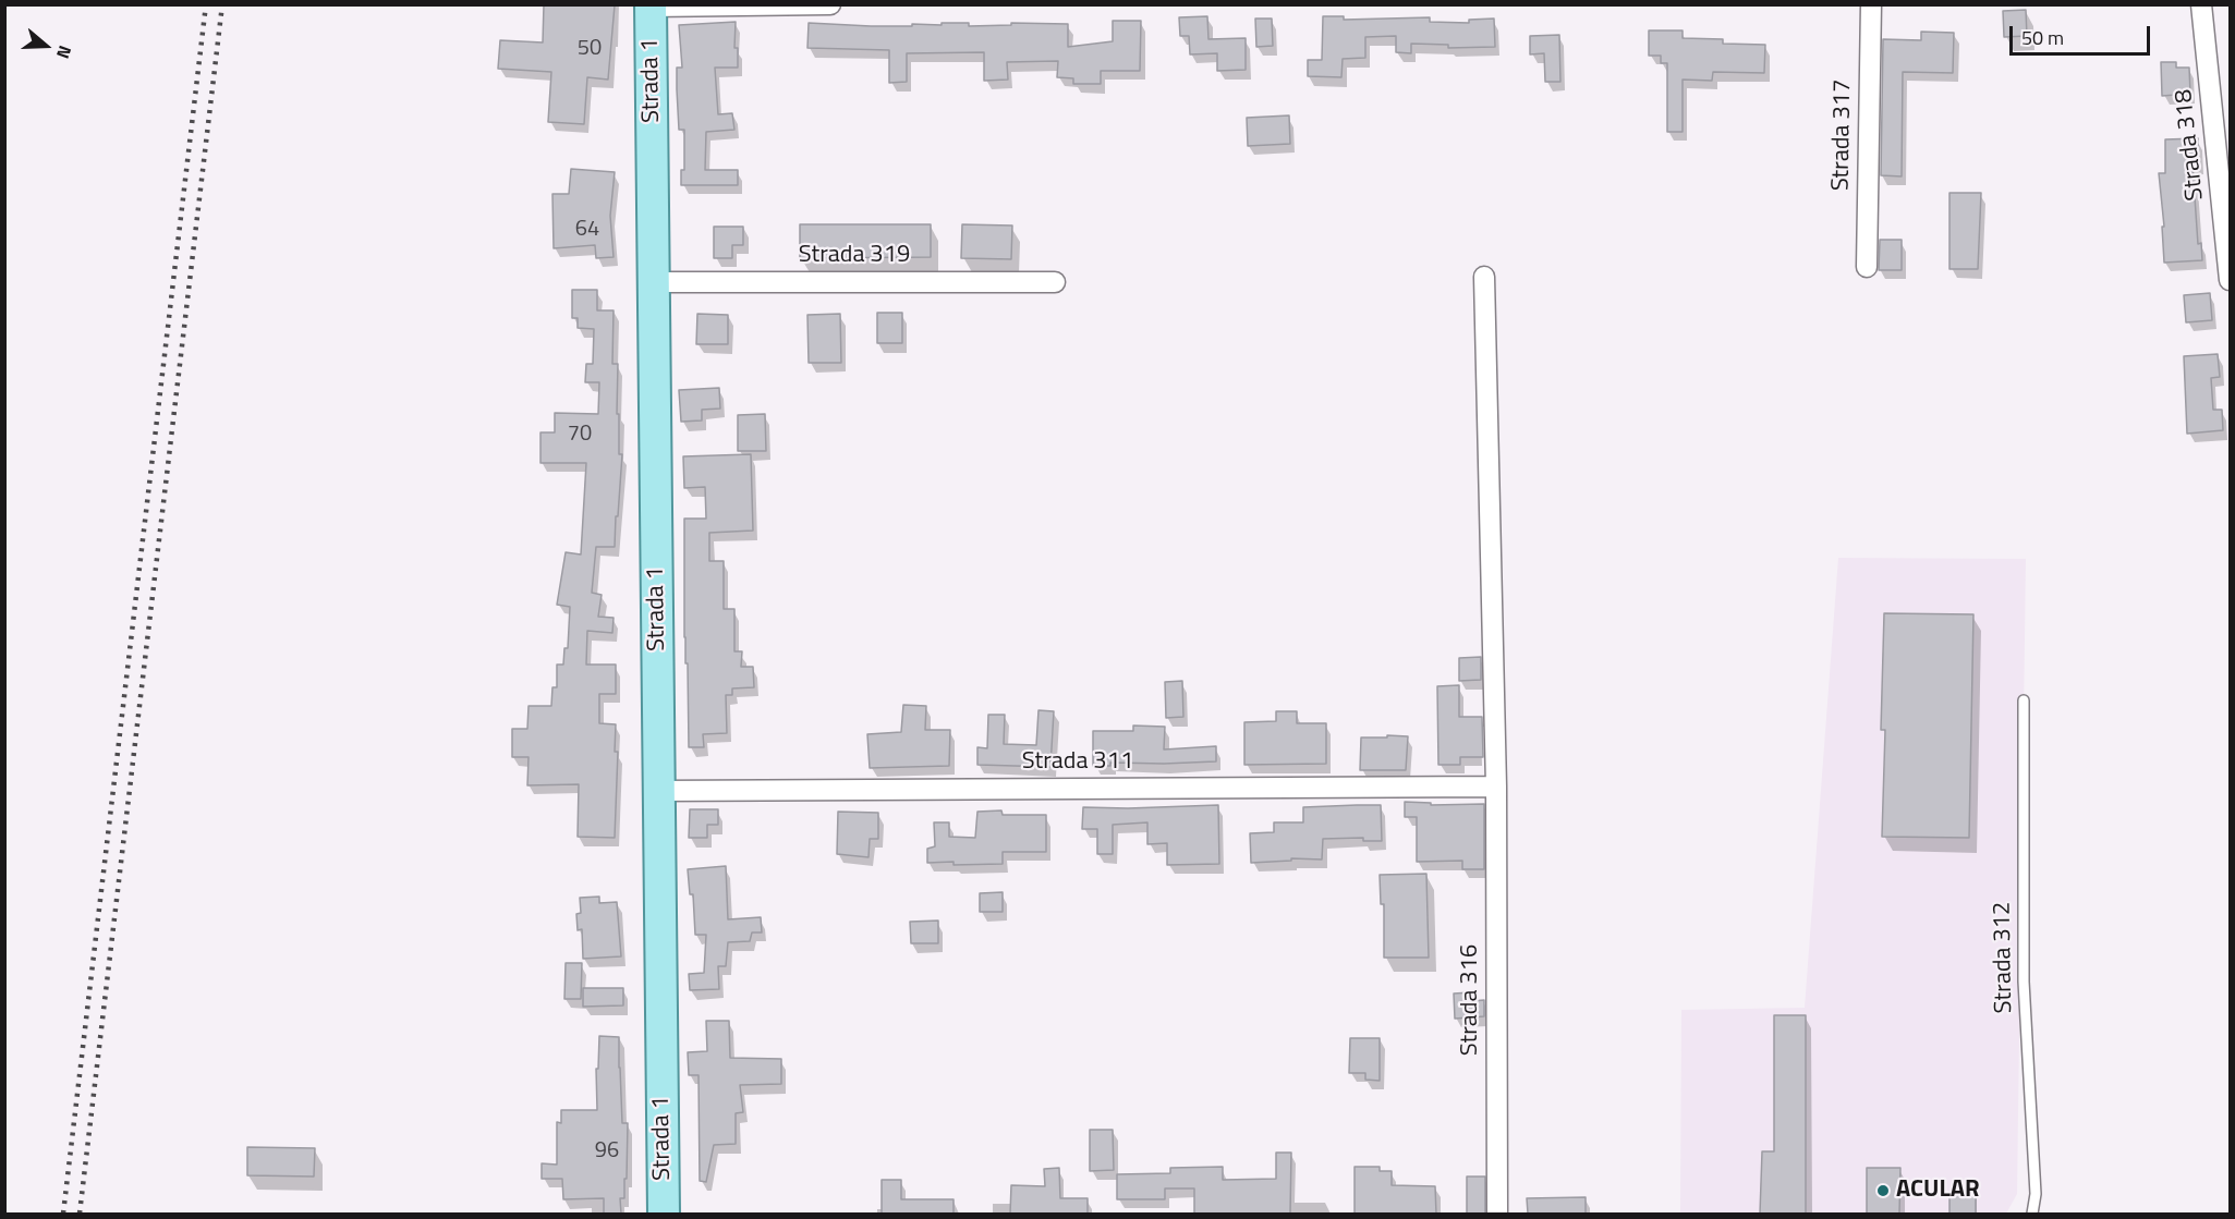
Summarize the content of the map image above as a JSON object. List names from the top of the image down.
{
  "streets": {
    "main road": ["Strada 1"],
    "street": [
      "Strada 317",
      "Strada 318",
      "Strada 319",
      "Strada 311",
      "Strada 316"
    ],
    "lane": ["Strada 312"]
  },
  "crossings": [
    ["Strada 1", "Strada 319"],
    ["Strada 1", "Strada 311"],
    ["Strada 311", "Strada 316"]
  ],
  "places": ["ACULAR"],
  "house_numbers": [
    "50",
    "64",
    "70",
    "96"
  ],
  "scale_bar": "50 m",
  "north": "right"
}
